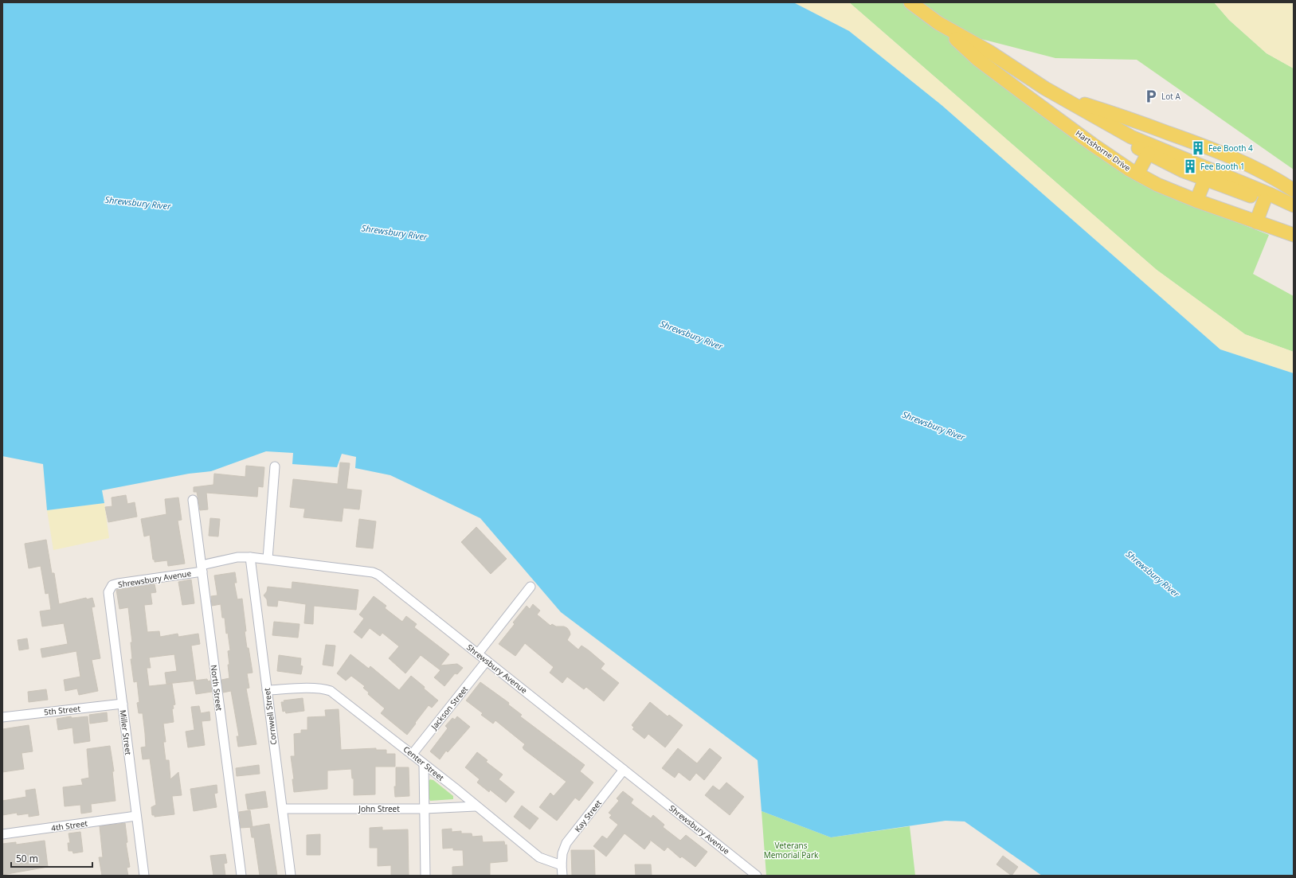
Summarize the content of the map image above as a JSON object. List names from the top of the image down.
{
  "streets": {
    "main road": ["Hartshorne Drive"],
    "street": [
      "Shrewsbury Avenue",
      "North Street",
      "Jackson Street",
      "5th Street",
      "Cornwell Street",
      "Miller Street",
      "Center Street",
      "John Street",
      "Kay Street",
      "4th Street"
    ]
  },
  "crossings": [
    ["Shrewsbury Avenue", "North Street"],
    ["Shrewsbury Avenue", "Jackson Street"],
    ["Shrewsbury Avenue", "Cornwell Street"],
    ["Shrewsbury Avenue", "Miller Street"],
    ["Shrewsbury Avenue", "Kay Street"],
    ["Jackson Street", "Center Street"],
    ["5th Street", "Miller Street"],
    ["Cornwell Street", "Center Street"],
    ["Cornwell Street", "John Street"],
    ["Miller Street", "4th Street"],
    ["Center Street", "John Street"],
    ["Center Street", "Kay Street"]
  ],
  "water": ["Shrewsbury River"],
  "parks": ["Veterans Memorial Park"],
  "places": {
    "parking": ["Lot A"],
    "building": ["Fee Booth 4", "Fee Booth 1"]
  },
  "scale_bar": "50 m"
}
